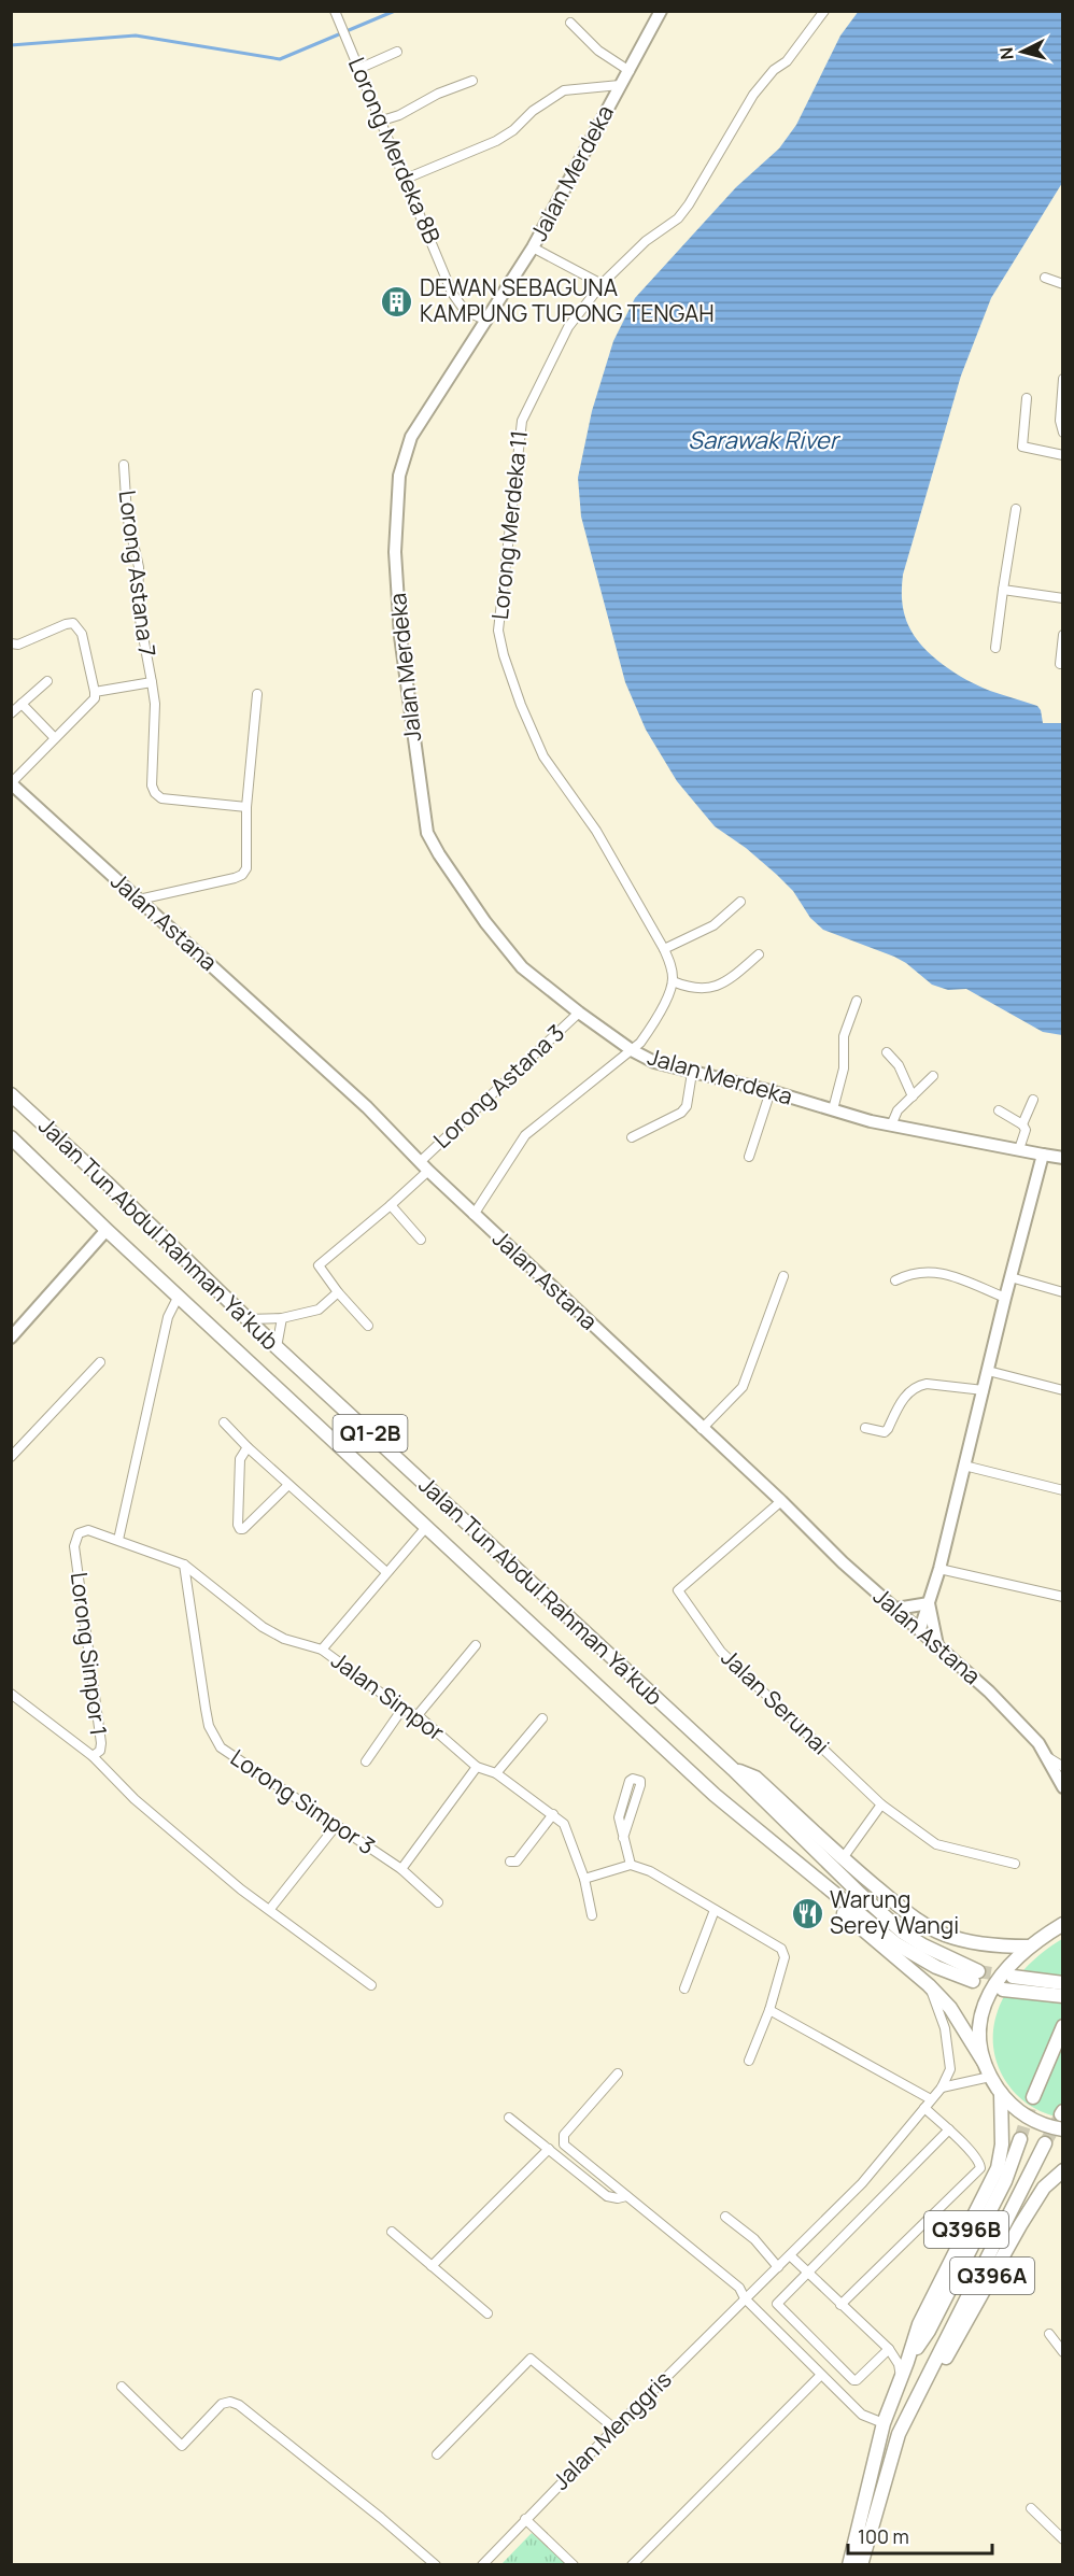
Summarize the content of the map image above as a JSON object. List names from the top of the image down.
{
  "streets": {
    "main road": [
      "Jalan Tun Abdul Rahman Ya'kub",
      "Q1-2B",
      "Q396B",
      "Q396A"
    ],
    "street": [
      "Lorong Merdeka 8B",
      "Jalan Merdeka",
      "Lorong Merdeka 11",
      "Lorong Astana 7",
      "Jalan Astana",
      "Lorong Astana 3",
      "Lorong Simpor 1",
      "Jalan Simpor",
      "Jalan Serunai",
      "Lorong Simpor 3",
      "Jalan Menggris"
    ]
  },
  "crossings": [
    ["Lorong Merdeka 8B", "Jalan Merdeka"],
    ["Jalan Merdeka", "Lorong Astana 3"],
    ["Jalan Astana", "Lorong Astana 3"],
    ["Jalan Astana", "Jalan Serunai"],
    ["Jalan Tun Abdul Rahman Ya'kub", "Q1-2B"],
    ["Lorong Simpor 1", "Jalan Simpor"],
    ["Jalan Simpor", "Lorong Simpor 3"]
  ],
  "water": ["Sarawak River"],
  "places": {
    "building": ["DEWAN SEBAGUNA KAMPUNG TUPONG TENGAH"],
    "restaurant": ["Warung Serey Wangi"]
  },
  "scale_bar": "100 m",
  "north": "left"
}
